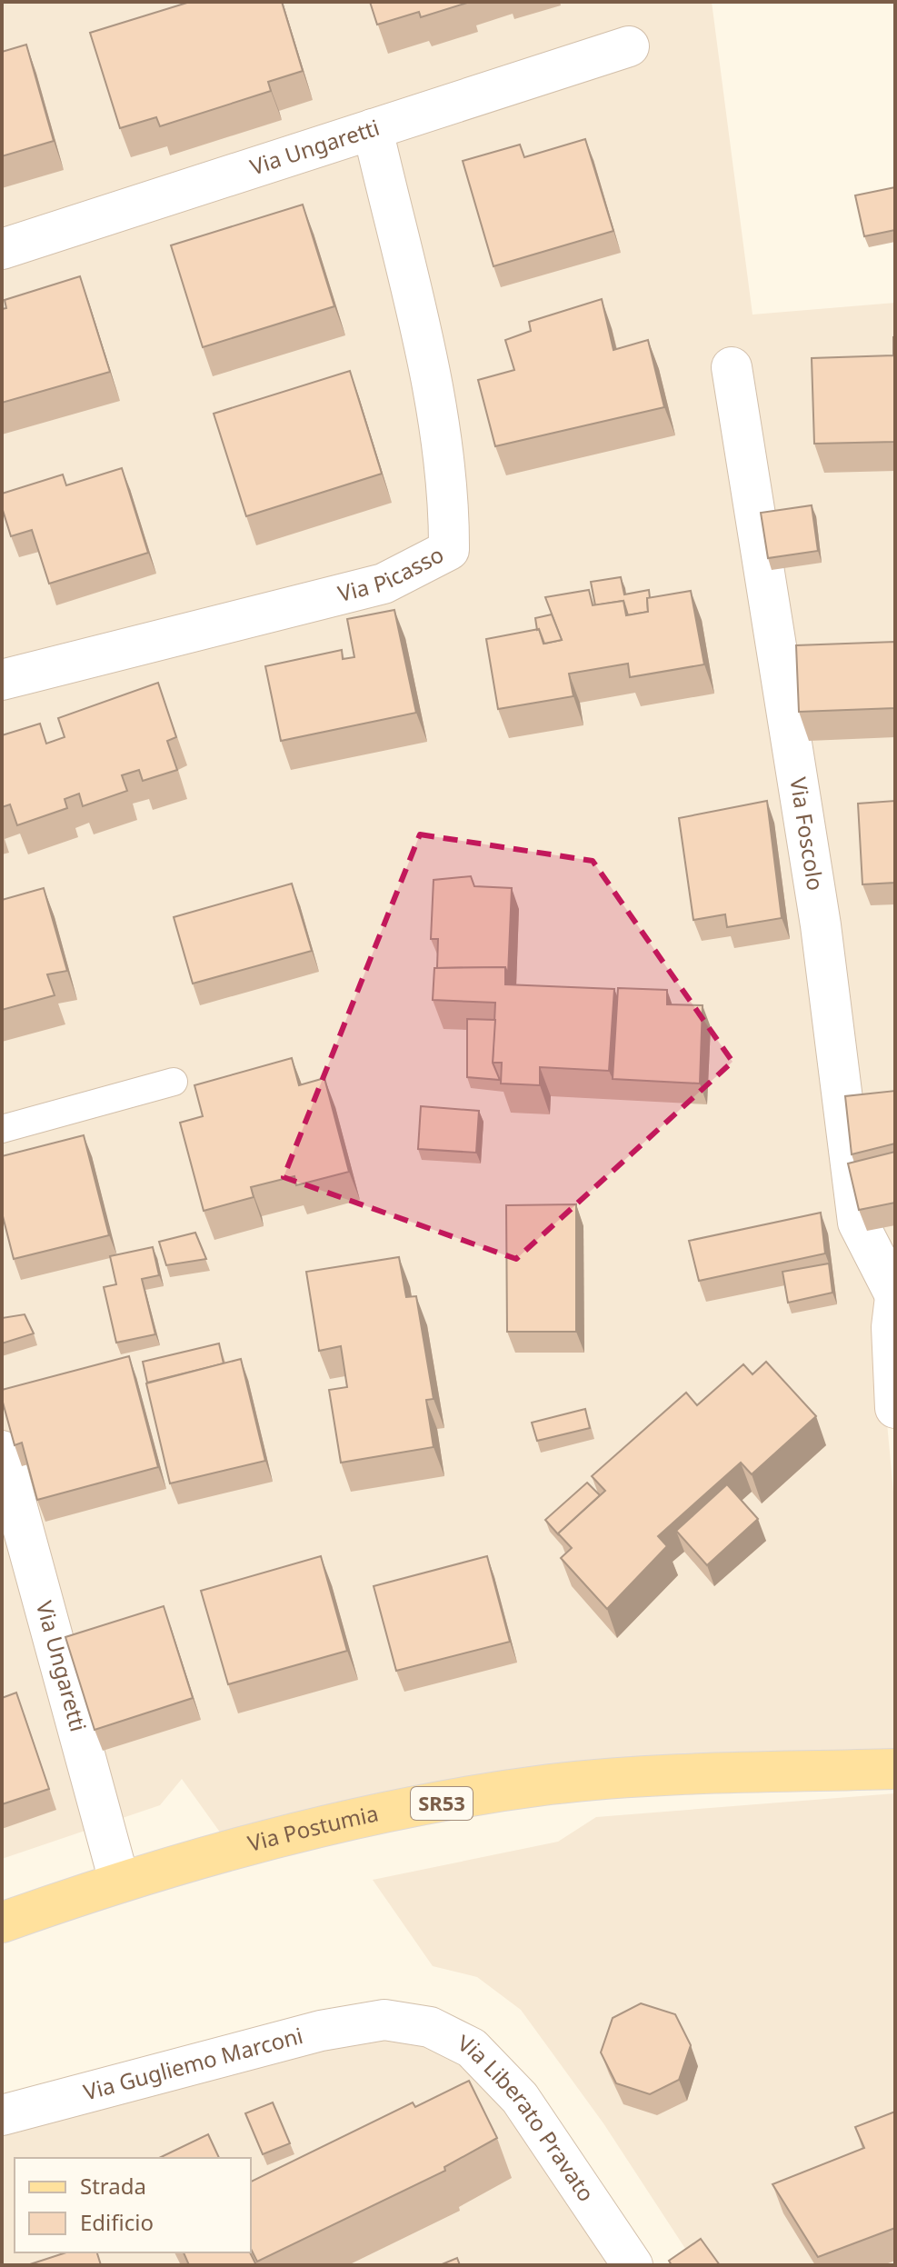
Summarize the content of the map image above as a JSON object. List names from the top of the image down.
{
  "streets": {
    "main road": ["SR53", "Via Postumia"],
    "street": [
      "Via Ungaretti",
      "Via Picasso",
      "Via Foscolo",
      "Via Gugliemo Marconi",
      "Via Liberato Pravato"
    ]
  },
  "crossings": [
    ["Via Ungaretti", "Via Picasso"],
    ["Via Ungaretti", "Via Postumia"],
    ["Via Gugliemo Marconi", "Via Liberato Pravato"]
  ],
  "legend": ["Strada", "Edificio"]
}
